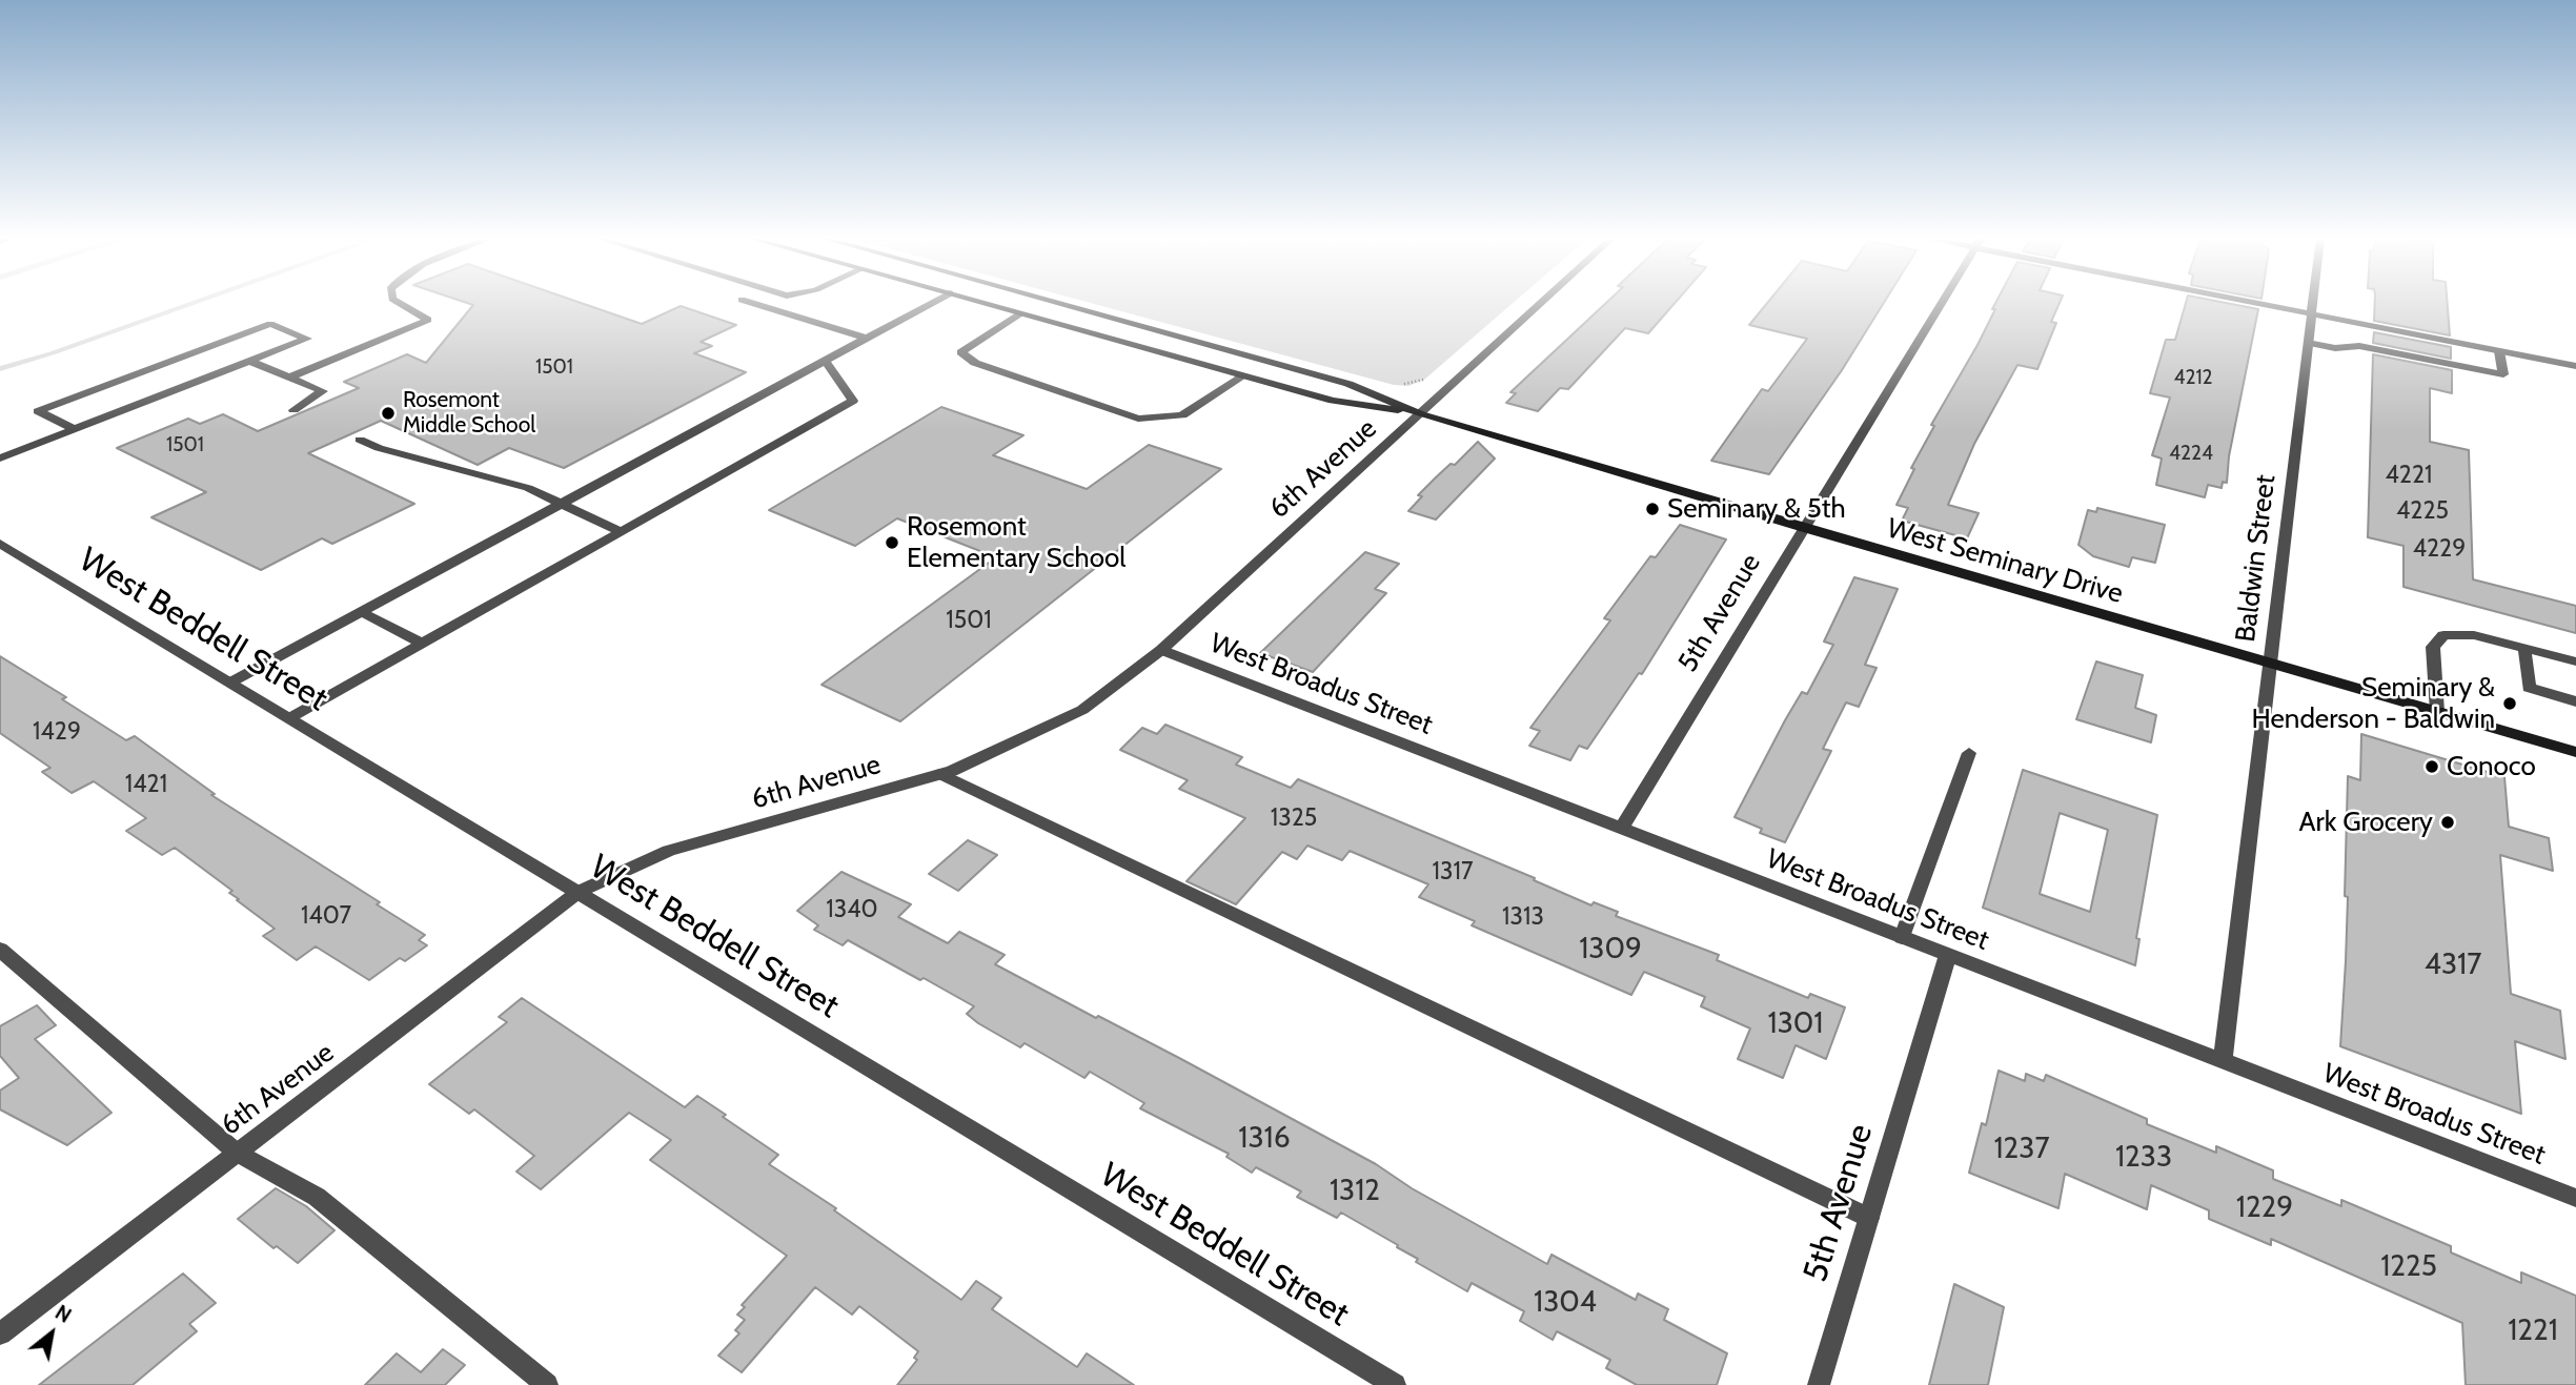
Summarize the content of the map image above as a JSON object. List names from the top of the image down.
{
  "streets": {
    "main road": ["West Seminary Drive"],
    "street": [
      "6th Avenue",
      "Baldwin Street",
      "5th Avenue",
      "West Beddell Street",
      "West Broadus Street"
    ]
  },
  "crossings": [
    ["6th Avenue", "West Seminary Drive"],
    ["6th Avenue", "West Beddell Street"],
    ["6th Avenue", "West Broadus Street"],
    ["Baldwin Street", "West Seminary Drive"],
    ["Baldwin Street", "West Broadus Street"],
    ["West Seminary Drive", "5th Avenue"],
    ["5th Avenue", "West Broadus Street"]
  ],
  "places": [
    "Rosemont Middle School",
    "Seminary & 5th",
    "Rosemont Elementary School",
    "Seminary & Henderson - Baldwin",
    "Conoco",
    "Ark Grocery"
  ],
  "house_numbers": [
    "1501",
    "4212",
    "1501",
    "4224",
    "4221",
    "4225",
    "4229",
    "1501",
    "1429",
    "1421",
    "1325",
    "1317",
    "1340",
    "1407",
    "1313",
    "1309",
    "4317",
    "1301",
    "1316",
    "1237",
    "1233",
    "1312",
    "1229",
    "1225",
    "1304",
    "1221"
  ],
  "north": "top right"
}
